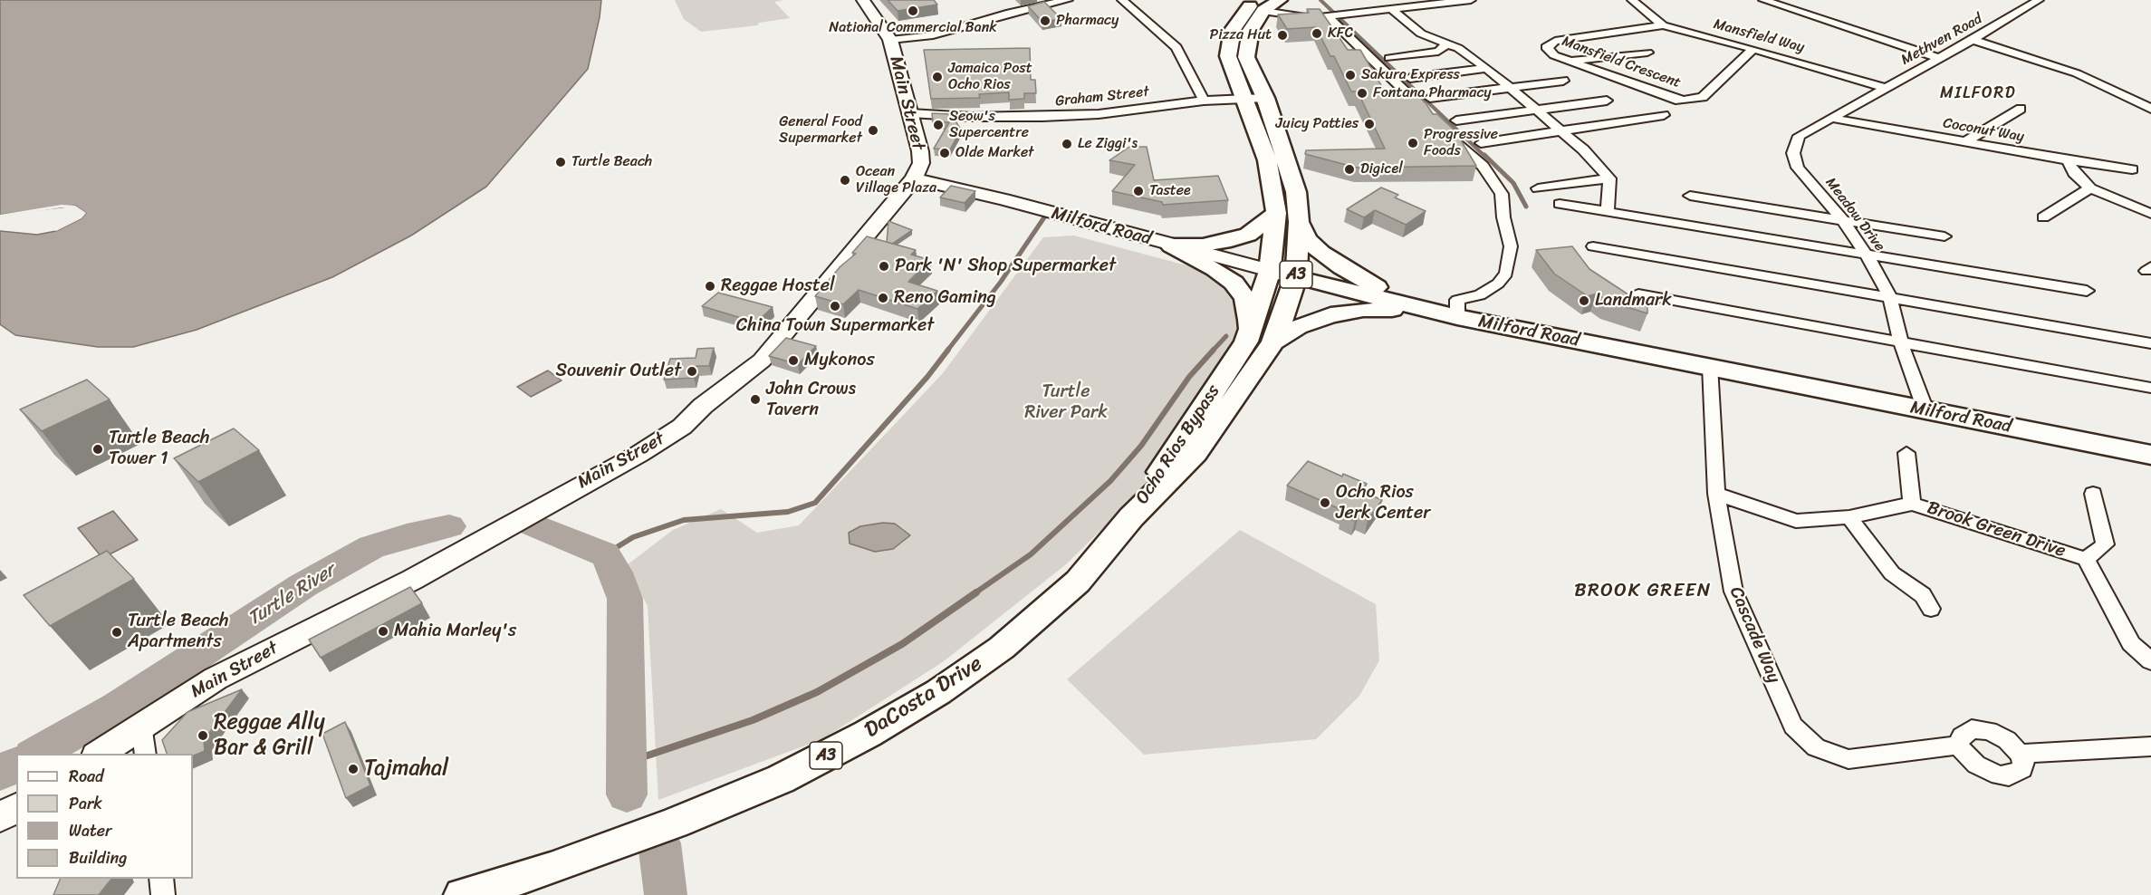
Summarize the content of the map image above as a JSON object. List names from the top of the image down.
{
  "streets": {
    "main road": [
      "Milford Road",
      "A3",
      "Ocho Rios Bypass",
      "DaCosta Drive"
    ],
    "street": [
      "Mansfield Way",
      "Methven Road",
      "Mansfield Crescent",
      "Graham Street",
      "Main Street",
      "Coconut Way",
      "Meadow Drive",
      "Brook Green Drive",
      "Cascade Way"
    ]
  },
  "crossings": [
    ["Mansfield Way", "Methven Road"],
    ["Mansfield Way", "Mansfield Crescent"],
    ["Mansfield Way", "Meadow Drive"],
    ["Methven Road", "Meadow Drive"],
    ["Graham Street", "Main Street"],
    ["Graham Street", "Ocho Rios Bypass"],
    ["Main Street", "Milford Road"],
    ["Coconut Way", "Meadow Drive"],
    ["Meadow Drive", "Milford Road"],
    ["Milford Road", "Ocho Rios Bypass"],
    ["Milford Road", "Cascade Way"],
    ["Ocho Rios Bypass", "DaCosta Drive"],
    ["Brook Green Drive", "Cascade Way"]
  ],
  "districts": ["MILFORD", "BROOK GREEN"],
  "water": ["Turtle River"],
  "parks": ["Turtle River Park"],
  "places": [
    "National Commercial Bank",
    "Pharmacy",
    "KFC",
    "Pizza Hut",
    "Sakura Express",
    "Jamaica Post Ocho Rios",
    "Fontana Pharmacy",
    "Juicy Patties",
    "Seow's Supercentre",
    "General Food Supermarket",
    "Progressive Foods",
    "Le Ziggi's",
    "Olde Market",
    "Turtle Beach",
    "Digicel",
    "Ocean Village Plaza",
    "Tastee",
    "Park 'N' Shop Supermarket",
    "Reggae Hostel",
    "Reno Gaming",
    "Landmark",
    "China Town Supermarket",
    "Mykonos",
    "Souvenir Outlet",
    "John Crows Tavern",
    "Turtle Beach Tower 1",
    "Ocho Rios Jerk Center",
    "Mahia Marley's",
    "Turtle Beach Apartments",
    "Reggae Ally Bar & Grill",
    "Tajmahal"
  ],
  "legend": [
    "Road",
    "Park",
    "Water",
    "Building"
  ]
}
